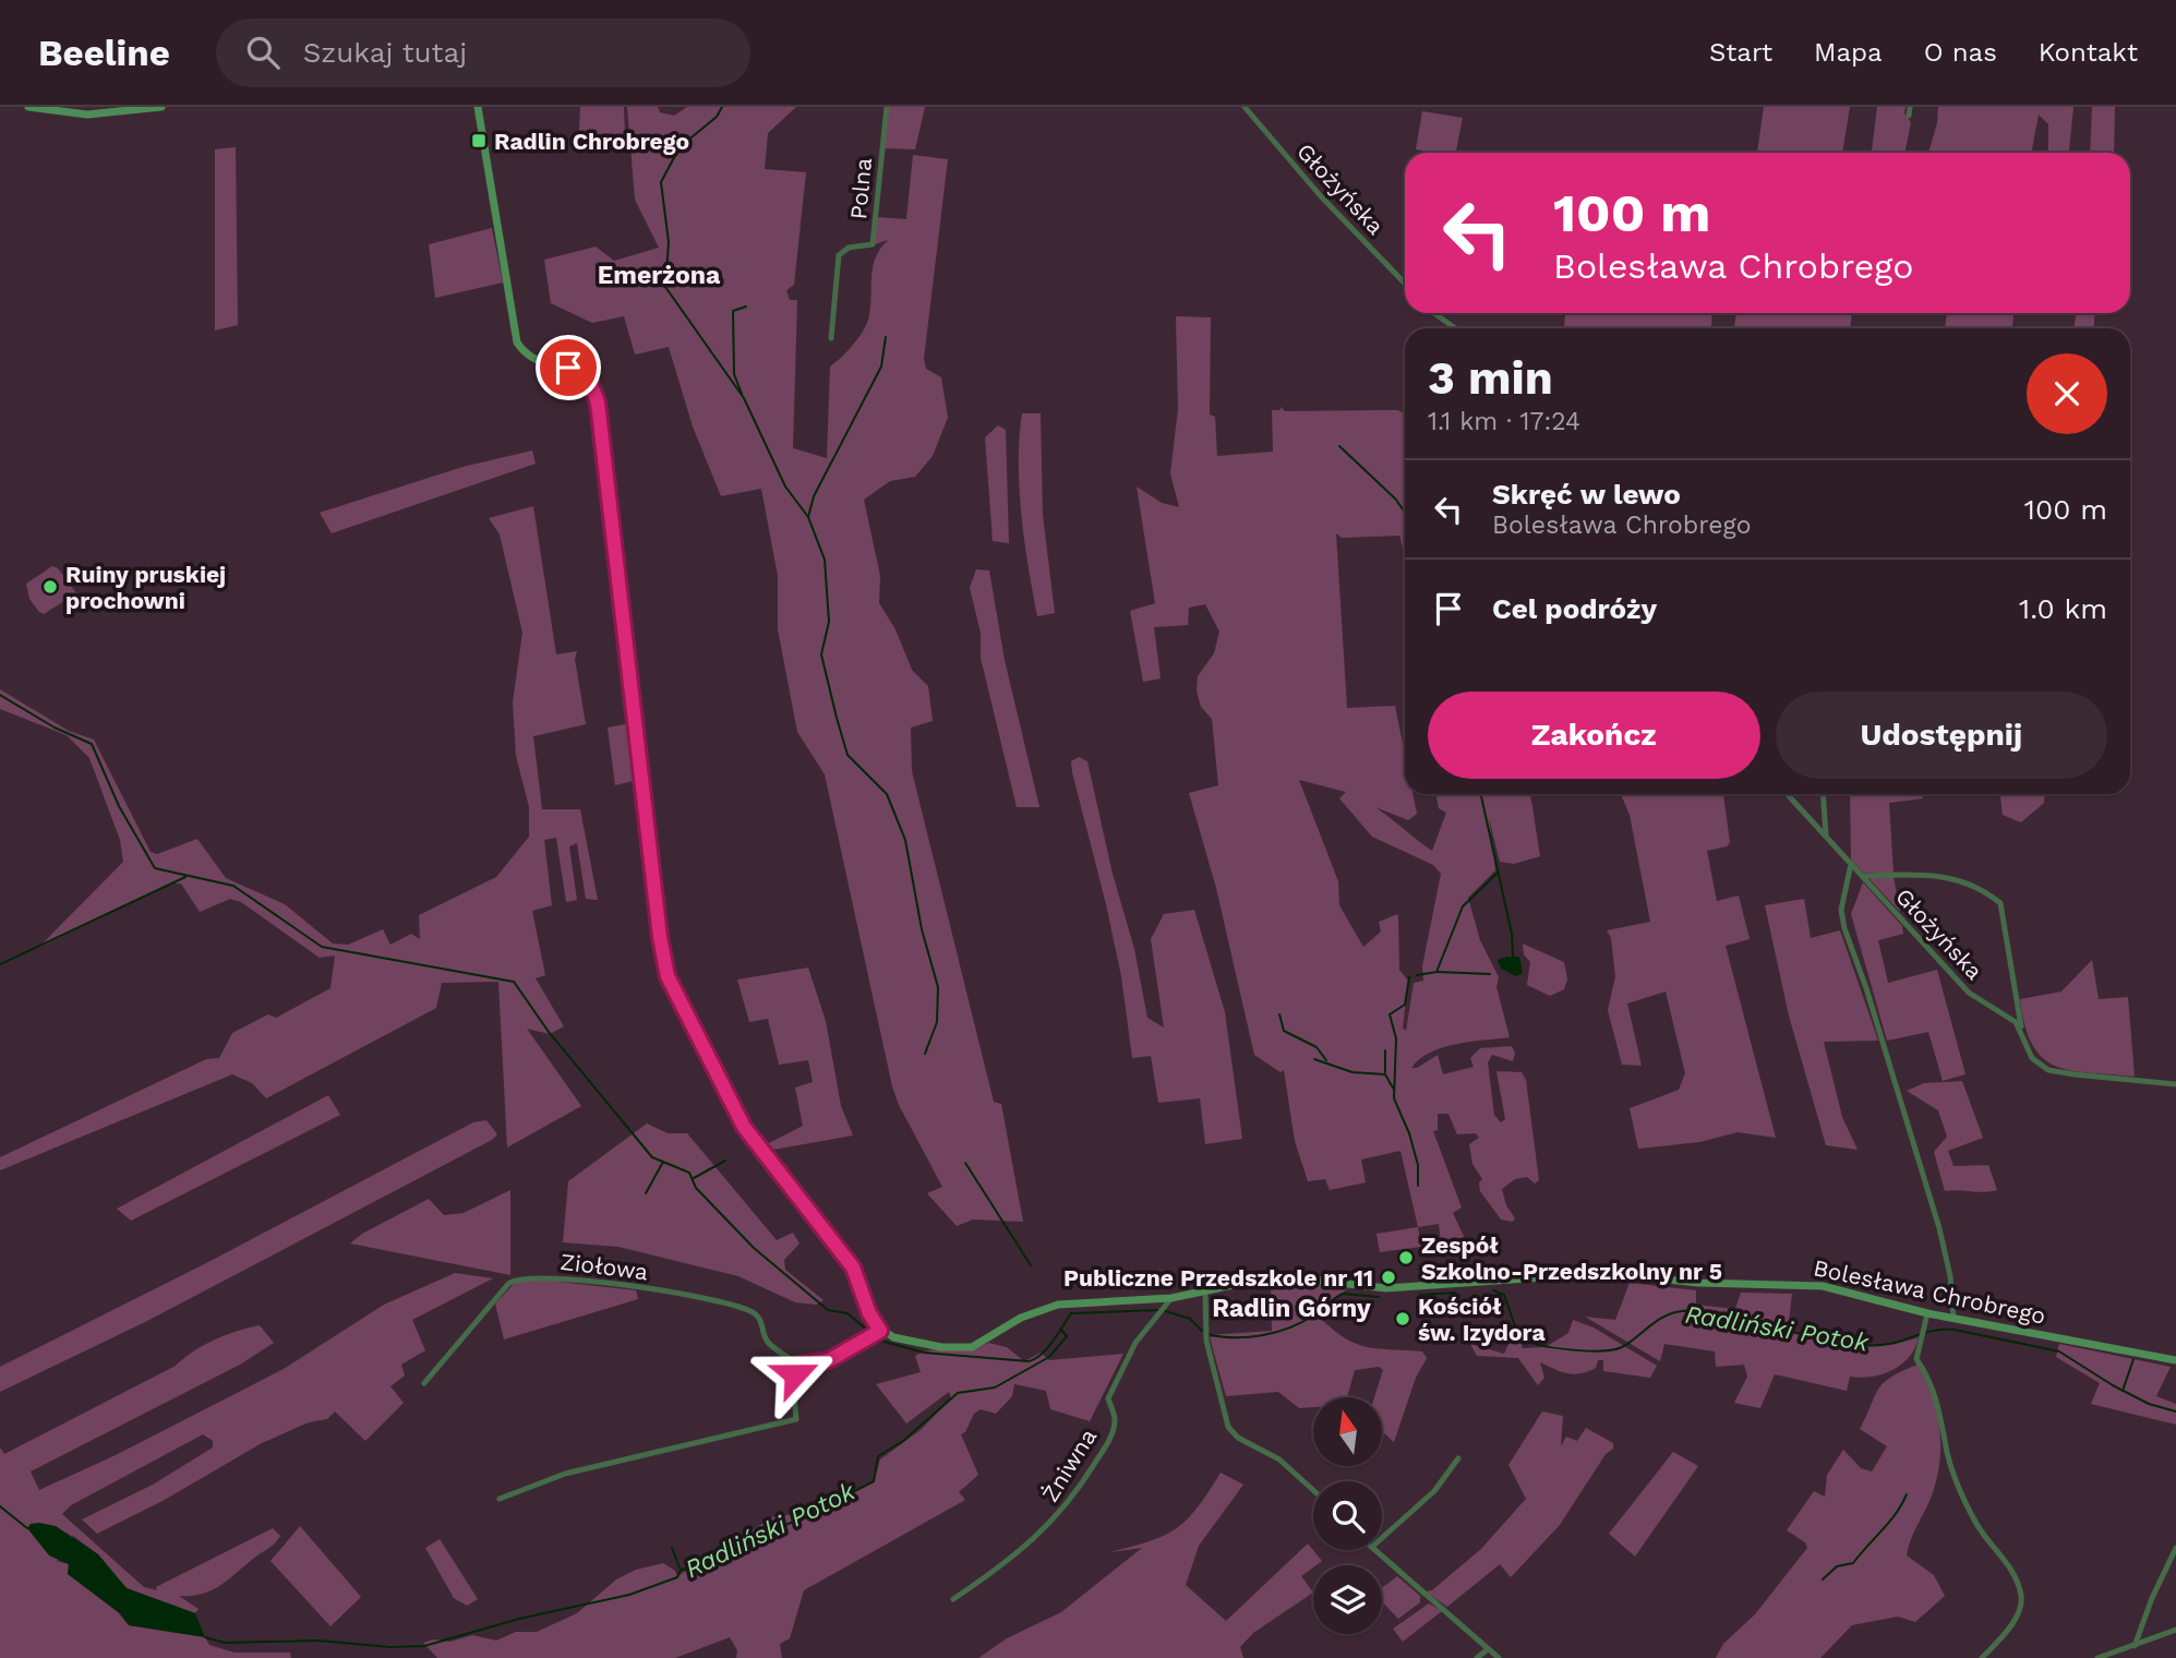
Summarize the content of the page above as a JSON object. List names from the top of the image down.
{
  "streets": {
    "street": [
      "Polna",
      "Głożyńska",
      "Ziołowa",
      "Bolesława Chrobrego",
      "Żniwna"
    ]
  },
  "crossings": [
    ["Bolesława Chrobrego", "Żniwna"]
  ],
  "districts": ["Emerżona", "Radlin Górny"],
  "water": ["Radliński Potok"],
  "places": {
    "transit": ["Radlin Chrobrego"],
    "other": [
      "Ruiny pruskiej prochowni",
      "Zespół Szkolno-Przedszkolny nr 5",
      "Publiczne Przedszkole nr 11",
      "Kościół św. Izydora"
    ]
  },
  "north": "top",
  "page": {
    "header": "Beeline",
    "search": "Szukaj tutaj",
    "nav": [
      "Start",
      "Mapa",
      "O nas",
      "Kontakt"
    ],
    "turn": ["100 m", "Bolesława Chrobrego"],
    "heading": ["3 min", "1.1 km · 17:24"],
    "list": [
      {
        "name": "Skręć w lewo",
        "note": "Bolesława Chrobrego",
        "value": "100 m"
      },
      {
        "name": "Cel podróży",
        "value": "1.0 km"
      }
    ],
    "buttons": ["Zakończ", "Udostępnij"]
  }
}
